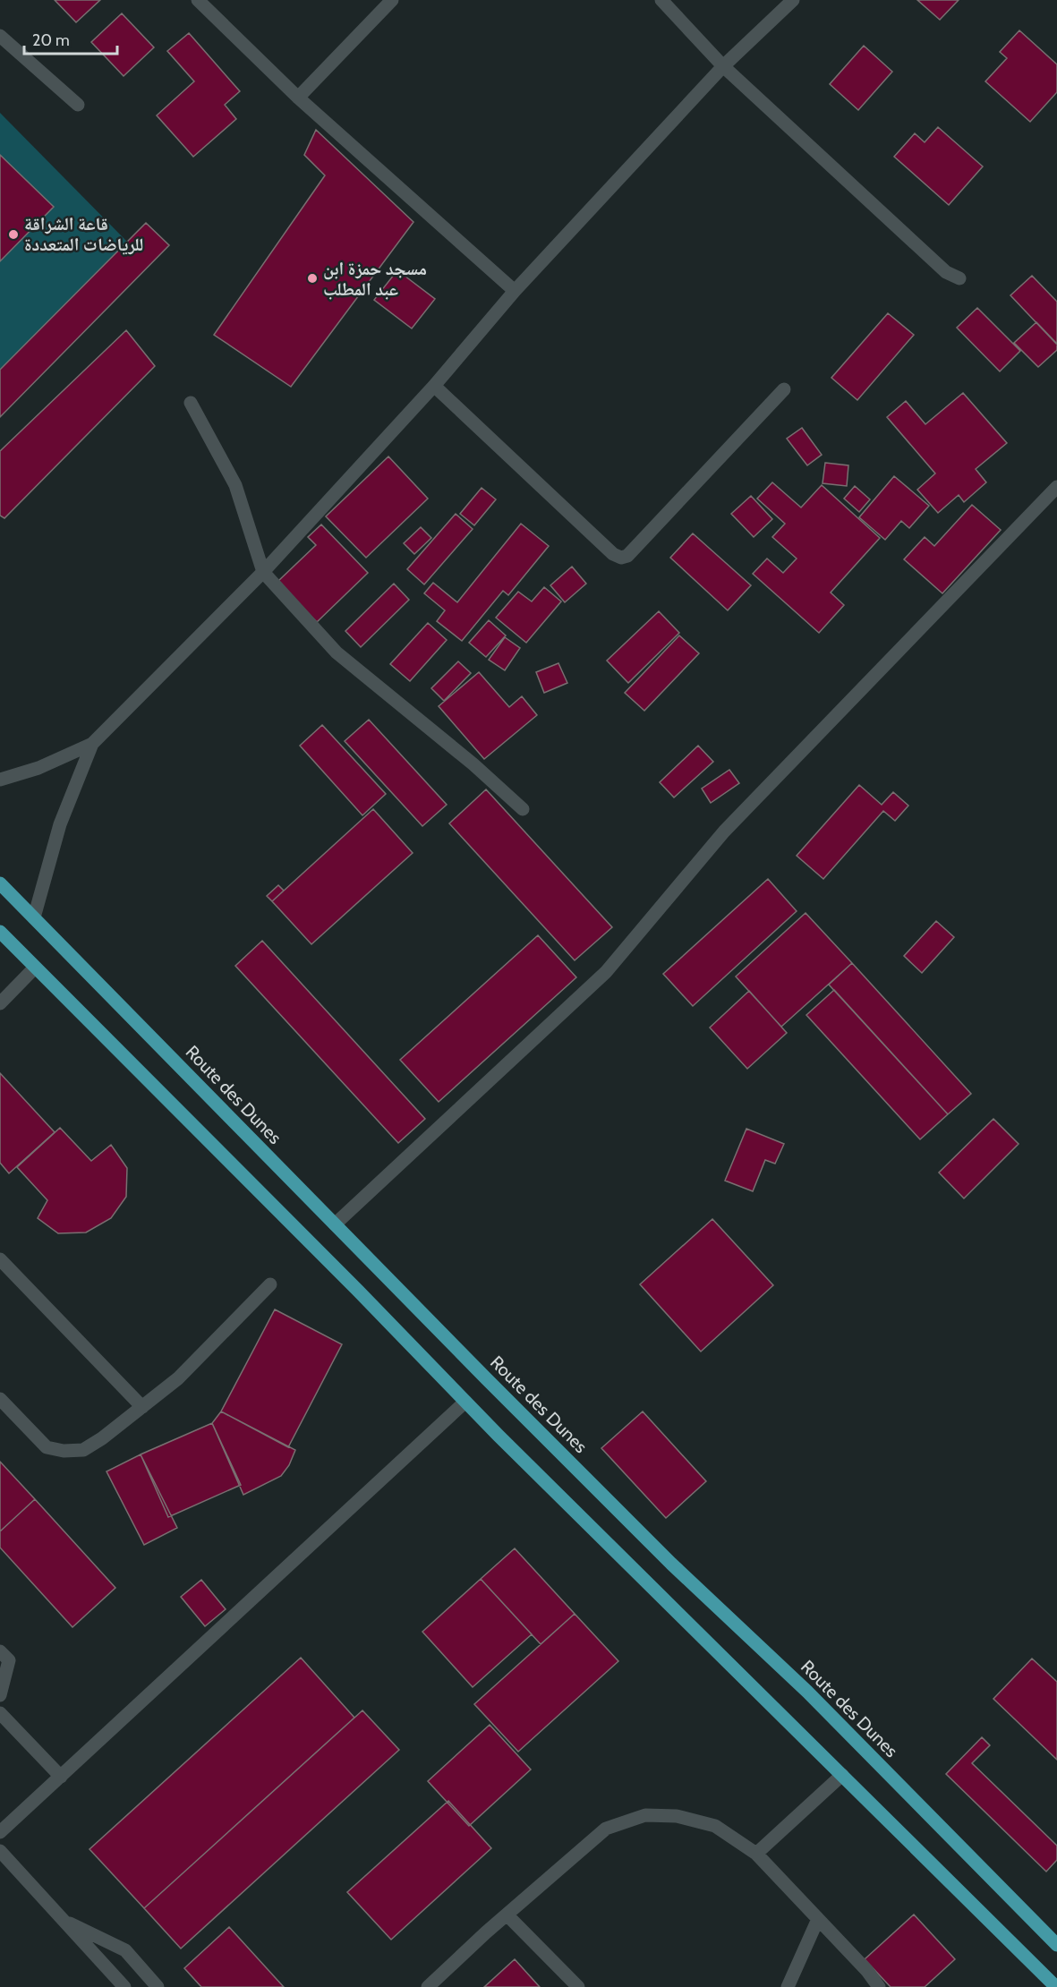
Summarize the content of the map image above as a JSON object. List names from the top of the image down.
{
  "streets": {
    "main road": ["Route des Dunes"]
  },
  "places": ["قاعة الشراقة للرياضات المتعددة", "مسجد حمزة ابن عبد المطلب"],
  "scale_bar": "20 m"
}
